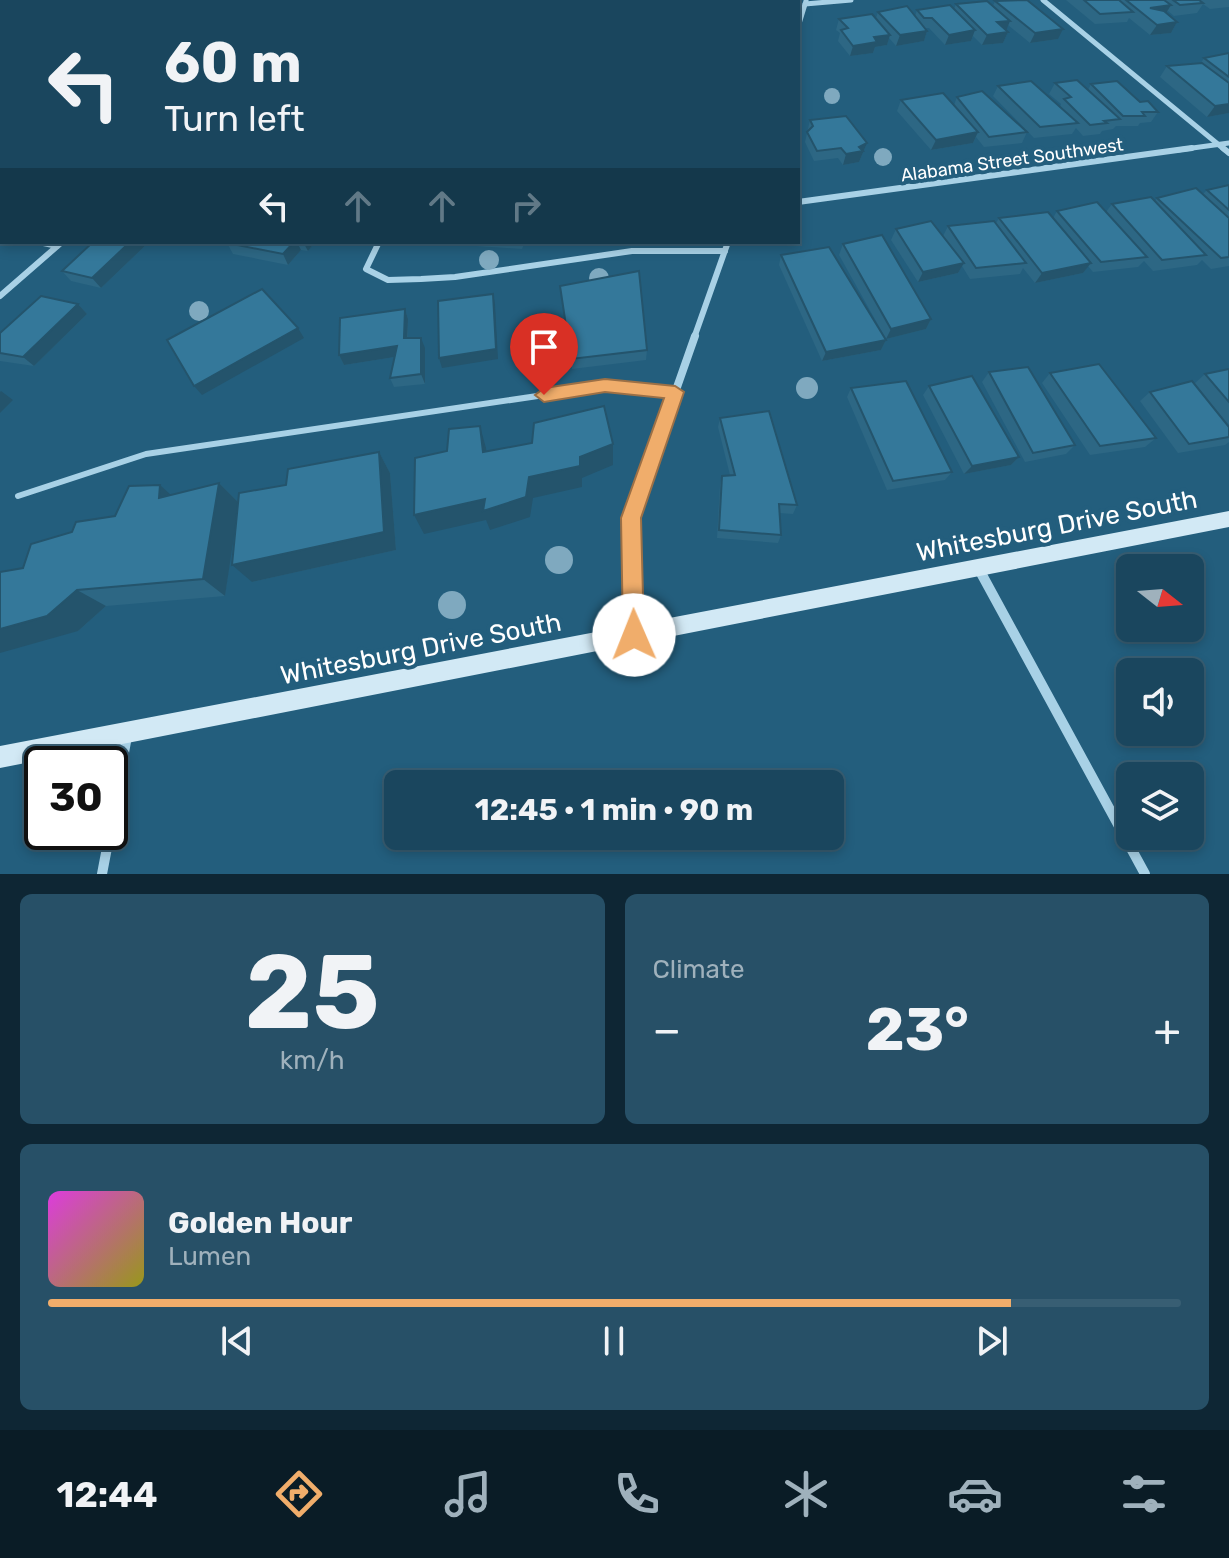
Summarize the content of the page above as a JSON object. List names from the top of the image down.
{
  "streets": {
    "main road": ["Whitesburg Drive South"],
    "street": ["Alabama Street Southwest"]
  },
  "north": "right",
  "page": {
    "turn": ["60 m", "Turn left"],
    "limit": "30",
    "trip": "12:45 · 1 min · 90 m",
    "tile": [
      ["25", "km/h"],
      "Climate"
    ],
    "heat": ["−", "23°", "+"],
    "song": ["Golden Hour", "Lumen"],
    "tabs": "12:44"
  }
}
